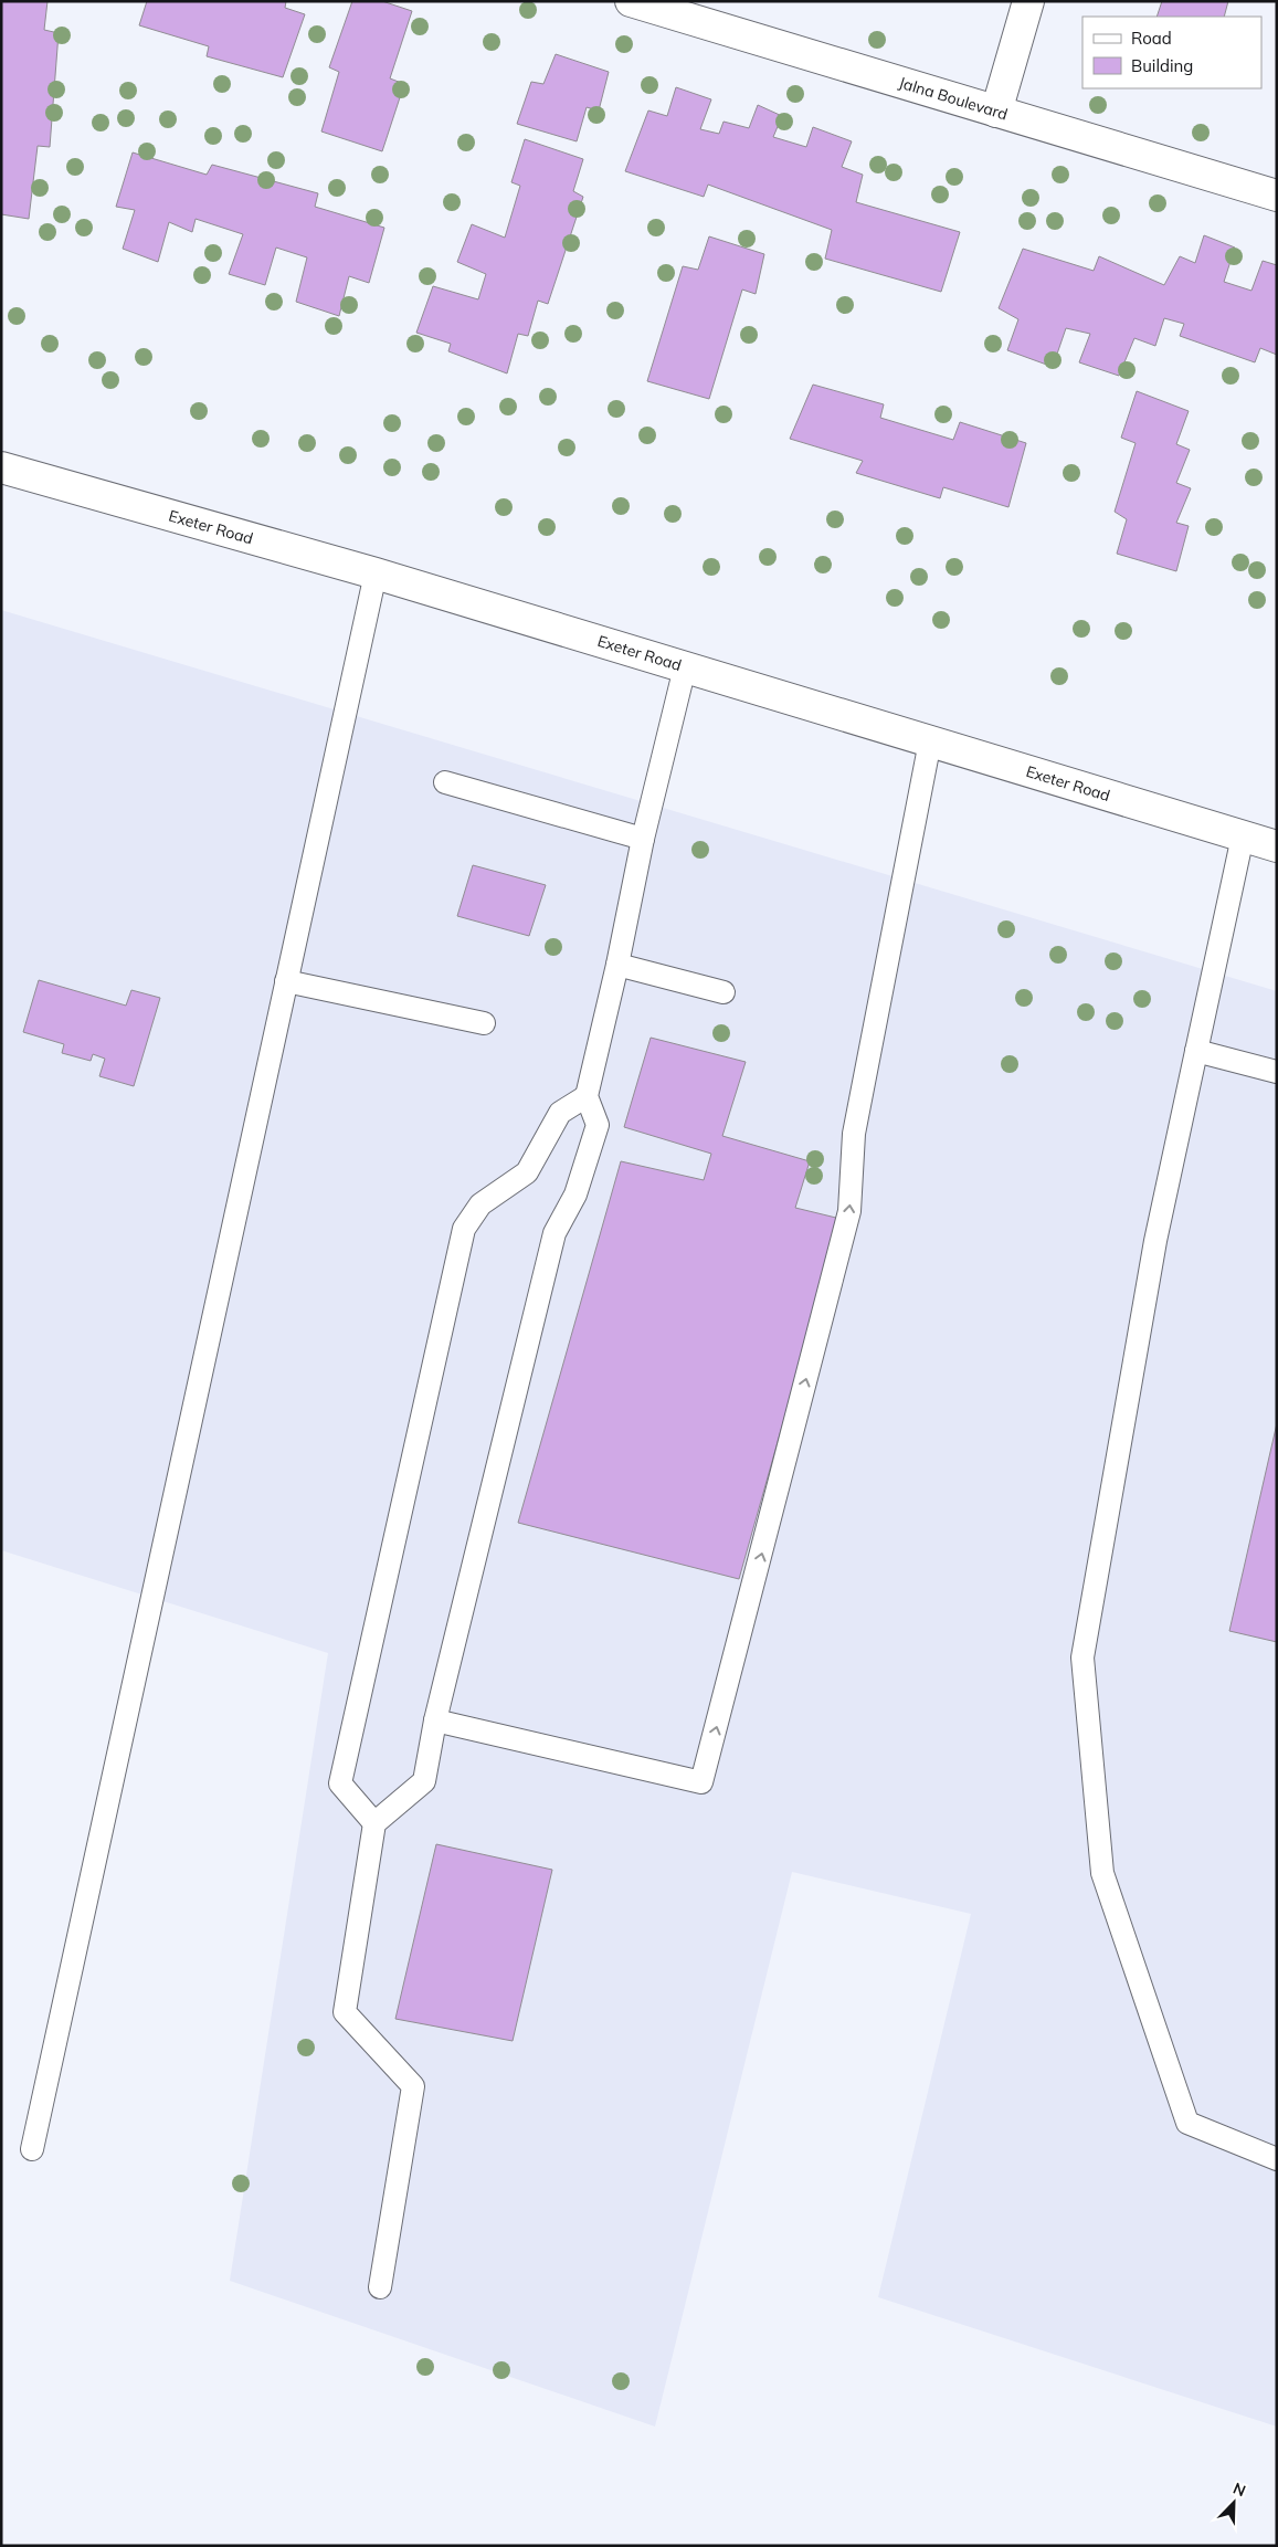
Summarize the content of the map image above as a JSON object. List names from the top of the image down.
{
  "streets": {
    "main road": ["Jalna Boulevard", "Exeter Road"]
  },
  "legend": ["Road", "Building"],
  "north": "top right"
}
